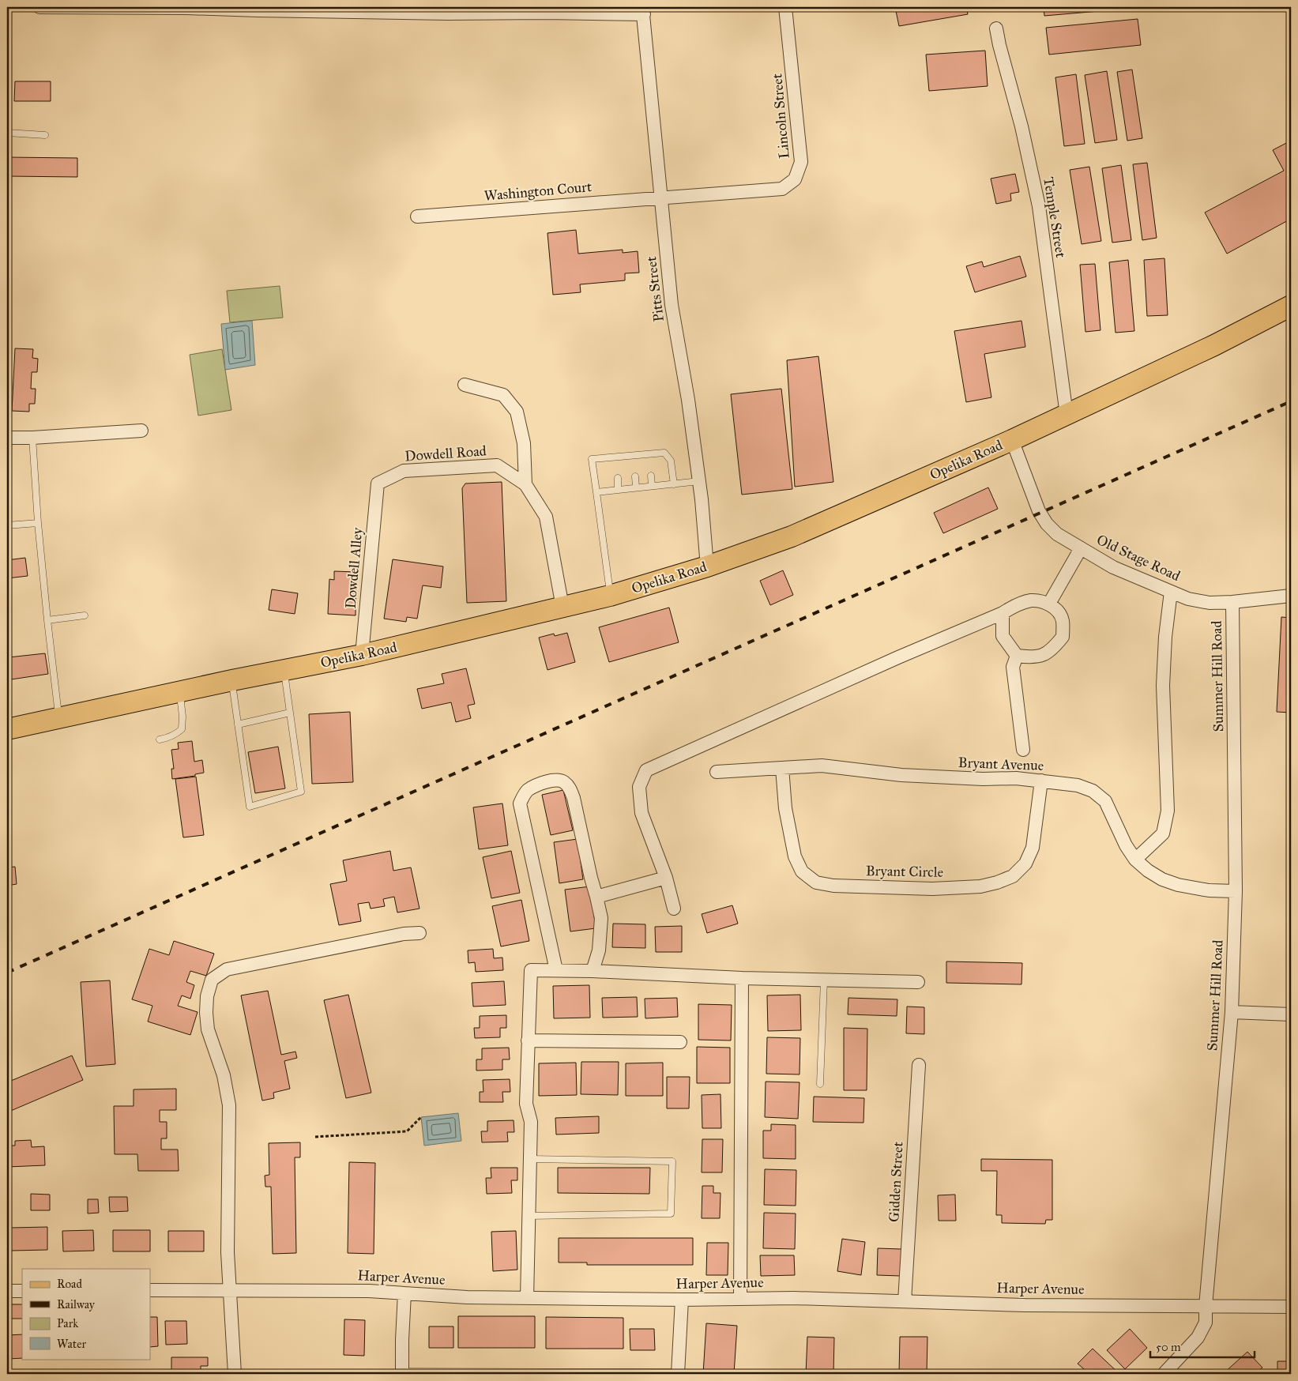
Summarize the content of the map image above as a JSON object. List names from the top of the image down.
{
  "streets": {
    "main road": ["Opelika Road"],
    "street": [
      "Lincoln Street",
      "Washington Court",
      "Temple Street",
      "Pitts Street",
      "Dowdell Road",
      "Old Stage Road",
      "Dowdell Alley",
      "Summer Hill Road",
      "Bryant Avenue",
      "Bryant Circle",
      "Gidden Street",
      "Harper Avenue"
    ]
  },
  "crossings": [
    ["Lincoln Street", "Washington Court"],
    ["Lincoln Street", "Pitts Street"],
    ["Washington Court", "Pitts Street"],
    ["Temple Street", "Opelika Road"],
    ["Pitts Street", "Opelika Road"],
    ["Dowdell Road", "Opelika Road"],
    ["Dowdell Road", "Dowdell Alley"],
    ["Opelika Road", "Old Stage Road"],
    ["Opelika Road", "Dowdell Alley"],
    ["Old Stage Road", "Summer Hill Road"],
    ["Summer Hill Road", "Bryant Avenue"],
    ["Summer Hill Road", "Harper Avenue"],
    ["Bryant Avenue", "Bryant Circle"],
    ["Gidden Street", "Harper Avenue"]
  ],
  "legend": [
    "Road",
    "Railway",
    "Park",
    "Water"
  ],
  "scale_bar": "50 m"
}
